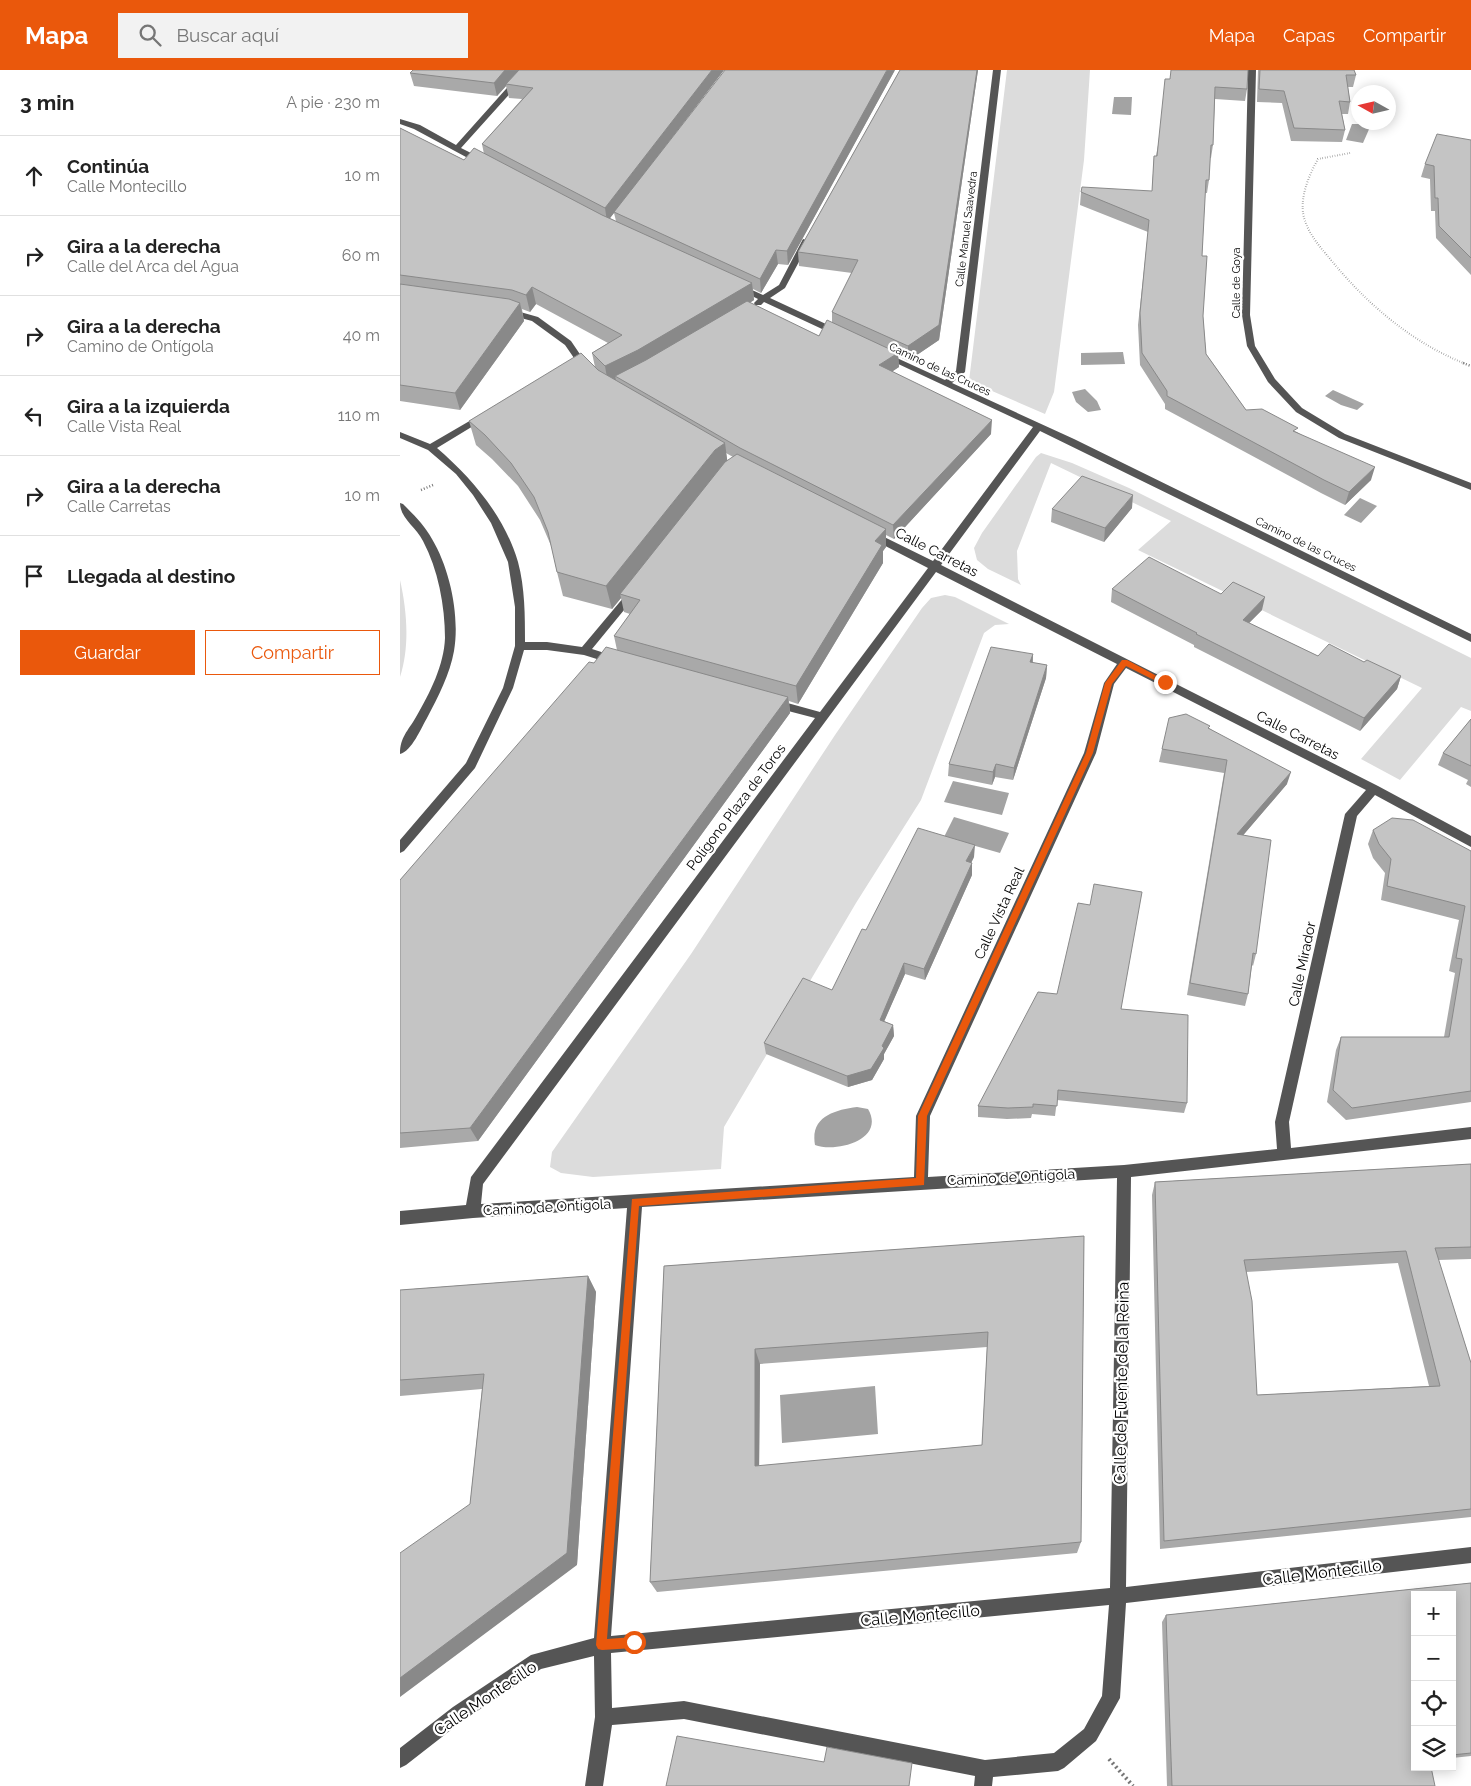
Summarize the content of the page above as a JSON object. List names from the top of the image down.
{
  "streets": {
    "street": [
      "Calle Manuel Saavedra",
      "Calle de Goya",
      "Camino de las Cruces",
      "Calle Carretas",
      "Polígono Plaza de Toros",
      "Calle Vista Real",
      "Calle Mirador",
      "Camino de Ontígola",
      "Calle de Fuente de la Reina",
      "Calle Montecillo"
    ]
  },
  "crossings": [
    ["Calle Manuel Saavedra", "Camino de las Cruces"],
    ["Camino de las Cruces", "Polígono Plaza de Toros"],
    ["Calle Carretas", "Polígono Plaza de Toros"],
    ["Calle Carretas", "Calle Vista Real"],
    ["Calle Carretas", "Calle Mirador"],
    ["Polígono Plaza de Toros", "Camino de Ontígola"],
    ["Calle Vista Real", "Camino de Ontígola"],
    ["Calle Mirador", "Camino de Ontígola"],
    ["Camino de Ontígola", "Calle de Fuente de la Reina"],
    ["Calle de Fuente de la Reina", "Calle Montecillo"]
  ],
  "north": "left",
  "page": {
    "header": "Mapa",
    "search": "Buscar aquí",
    "nav": ["Mapa", "Capas", "Compartir"],
    "heading": ["3 min", "A pie · 230 m"],
    "list": [
      ["Continúa", "Calle Montecillo", "10 m"],
      ["Gira a la derecha", "Calle del Arca del Agua", "60 m"],
      ["Gira a la derecha", "Camino de Ontígola", "40 m"],
      ["Gira a la izquierda", "Calle Vista Real", "110 m"],
      ["Gira a la derecha", "Calle Carretas", "10 m"],
      "Llegada al destino"
    ],
    "buttons": ["Guardar", "Compartir"],
    "map_buttons": ["+", "−"]
  }
}
